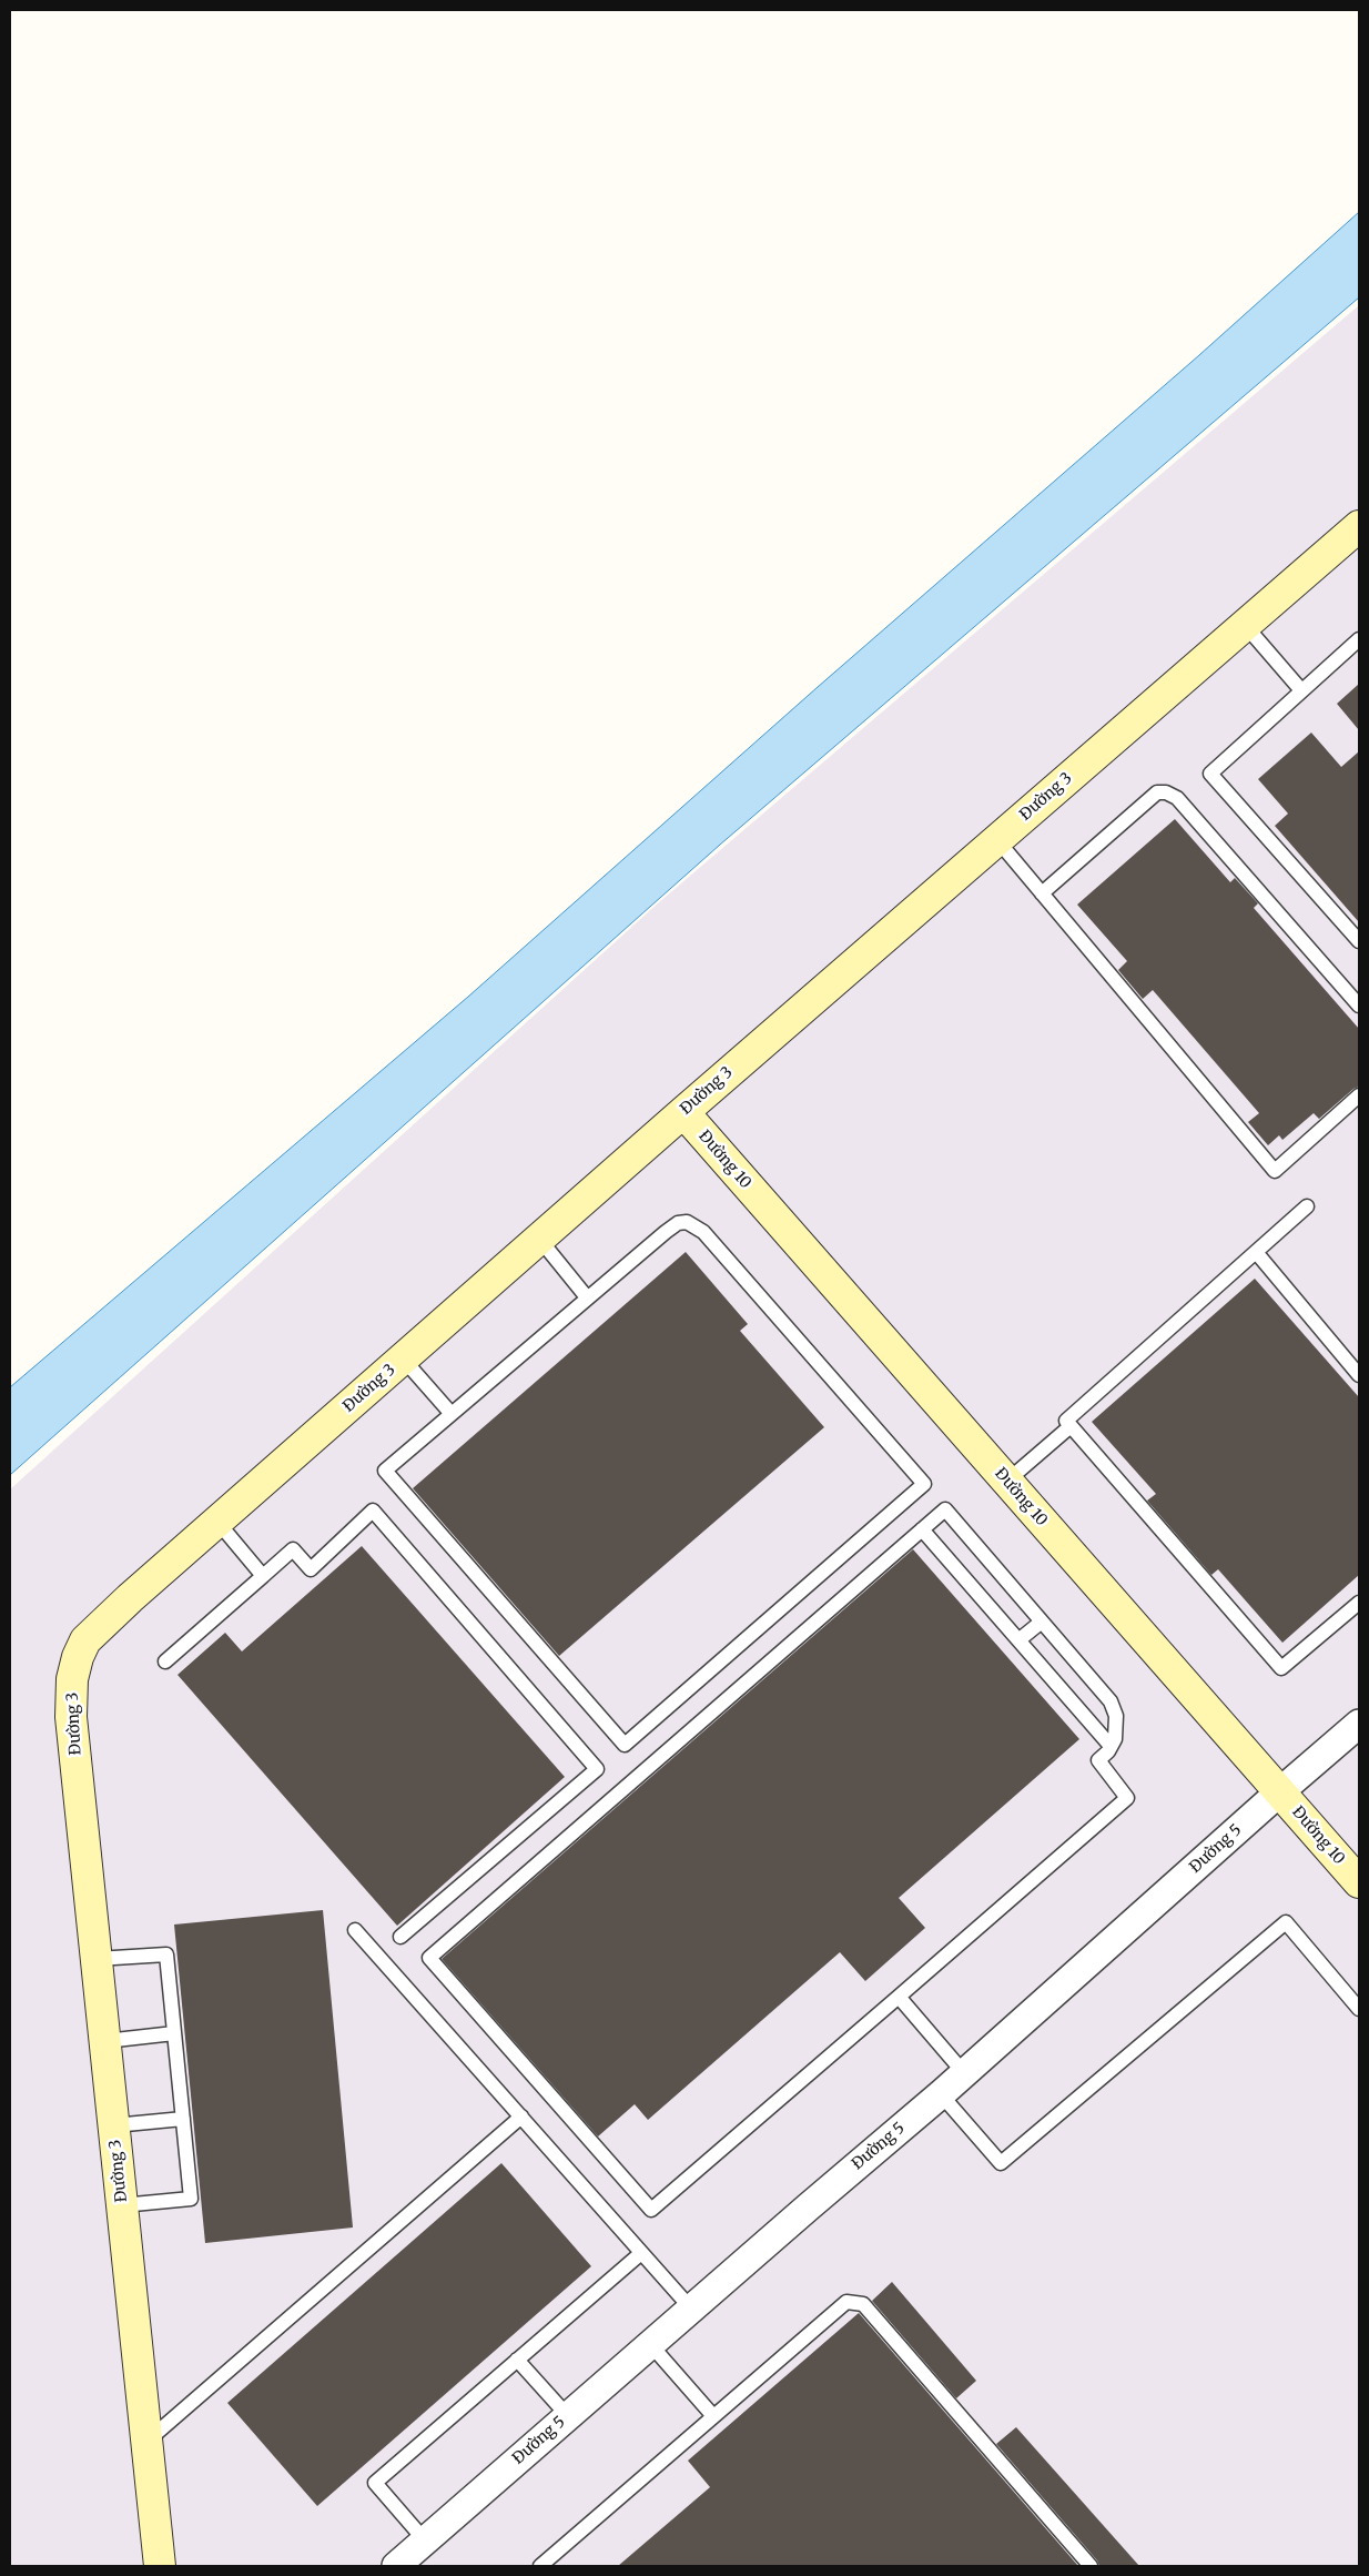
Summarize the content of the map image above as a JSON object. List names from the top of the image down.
{
  "streets": {
    "street": ["Đường 3", "Đường 10", "Đường 5"]
  },
  "crossings": [
    ["Đường 3", "Đường 10"],
    ["Đường 10", "Đường 5"]
  ]
}
